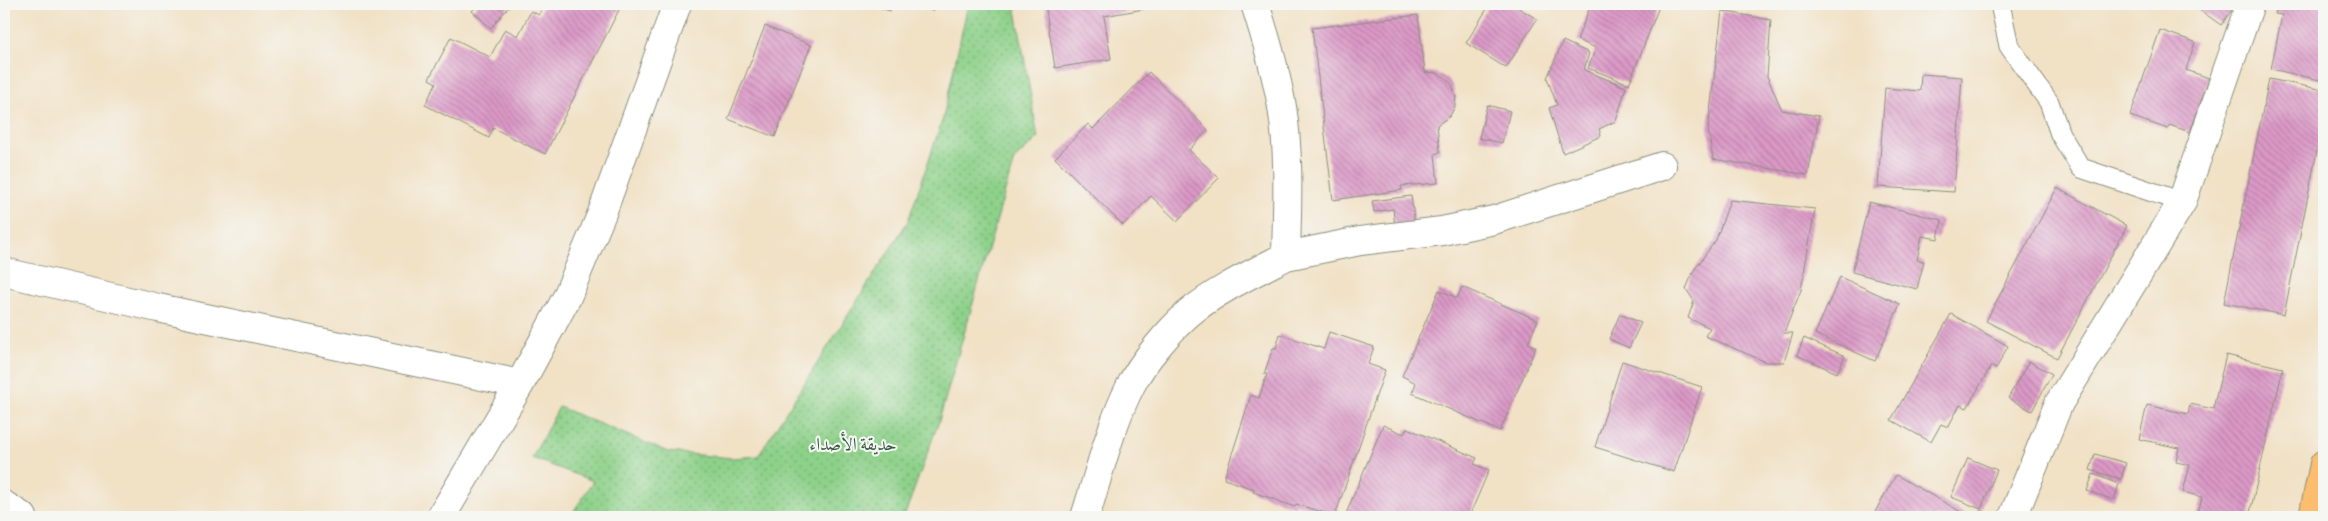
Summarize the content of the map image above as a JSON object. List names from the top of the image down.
{
  "parks": ["حديقة الأصداء"]
}
